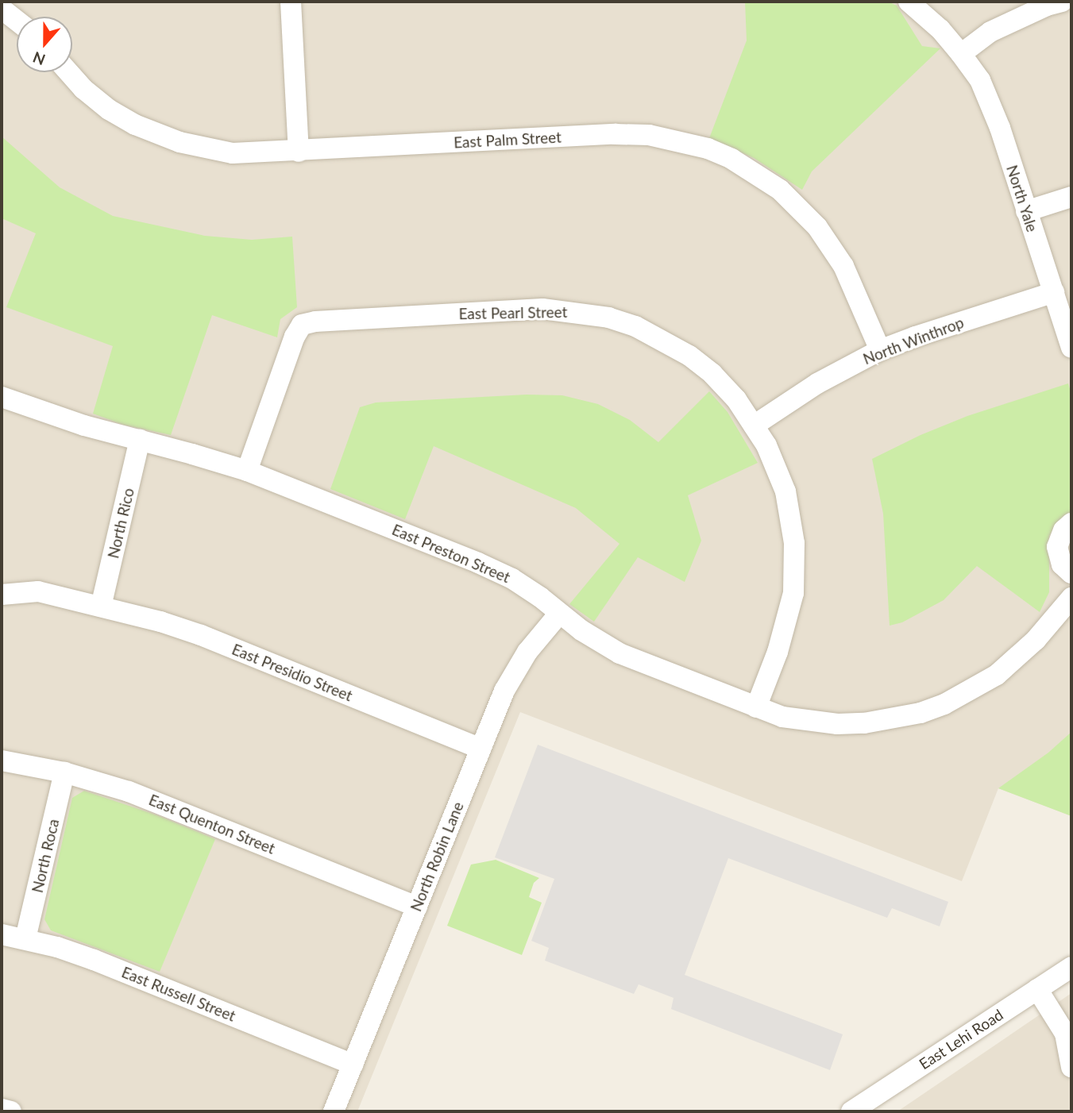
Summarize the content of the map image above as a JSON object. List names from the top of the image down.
{
  "streets": {
    "street": [
      "East Palm Street",
      "North Yale",
      "East Pearl Street",
      "North Winthrop",
      "North Rico",
      "East Preston Street",
      "East Presidio Street",
      "East Quenton Street",
      "North Roca",
      "North Robin Lane",
      "East Russell Street",
      "East Lehi Road"
    ]
  },
  "crossings": [
    ["East Palm Street", "North Winthrop"],
    ["North Yale", "North Winthrop"],
    ["East Pearl Street", "North Winthrop"],
    ["East Pearl Street", "East Preston Street"],
    ["North Rico", "East Preston Street"],
    ["North Rico", "East Presidio Street"],
    ["East Preston Street", "North Robin Lane"],
    ["East Presidio Street", "North Robin Lane"],
    ["East Quenton Street", "North Roca"],
    ["East Quenton Street", "North Robin Lane"],
    ["North Roca", "East Russell Street"],
    ["North Robin Lane", "East Russell Street"]
  ],
  "north": "bottom"
}
